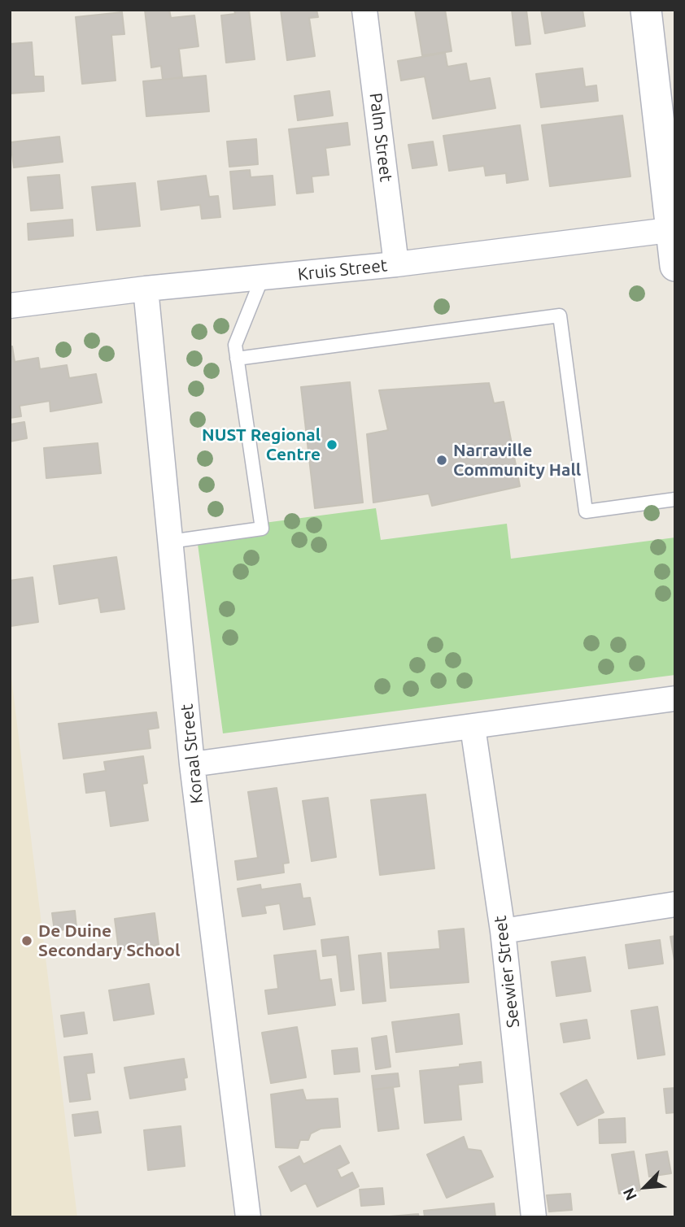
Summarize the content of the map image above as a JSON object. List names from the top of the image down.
{
  "streets": {
    "street": [
      "Palm Street",
      "Kruis Street",
      "Koraal Street",
      "Seewier Street"
    ]
  },
  "crossings": [
    ["Palm Street", "Kruis Street"],
    ["Kruis Street", "Koraal Street"]
  ],
  "places": ["NUST Regional Centre", "Narraville Community Hall", "De Duine Secondary School"],
  "north": "bottom left"
}
